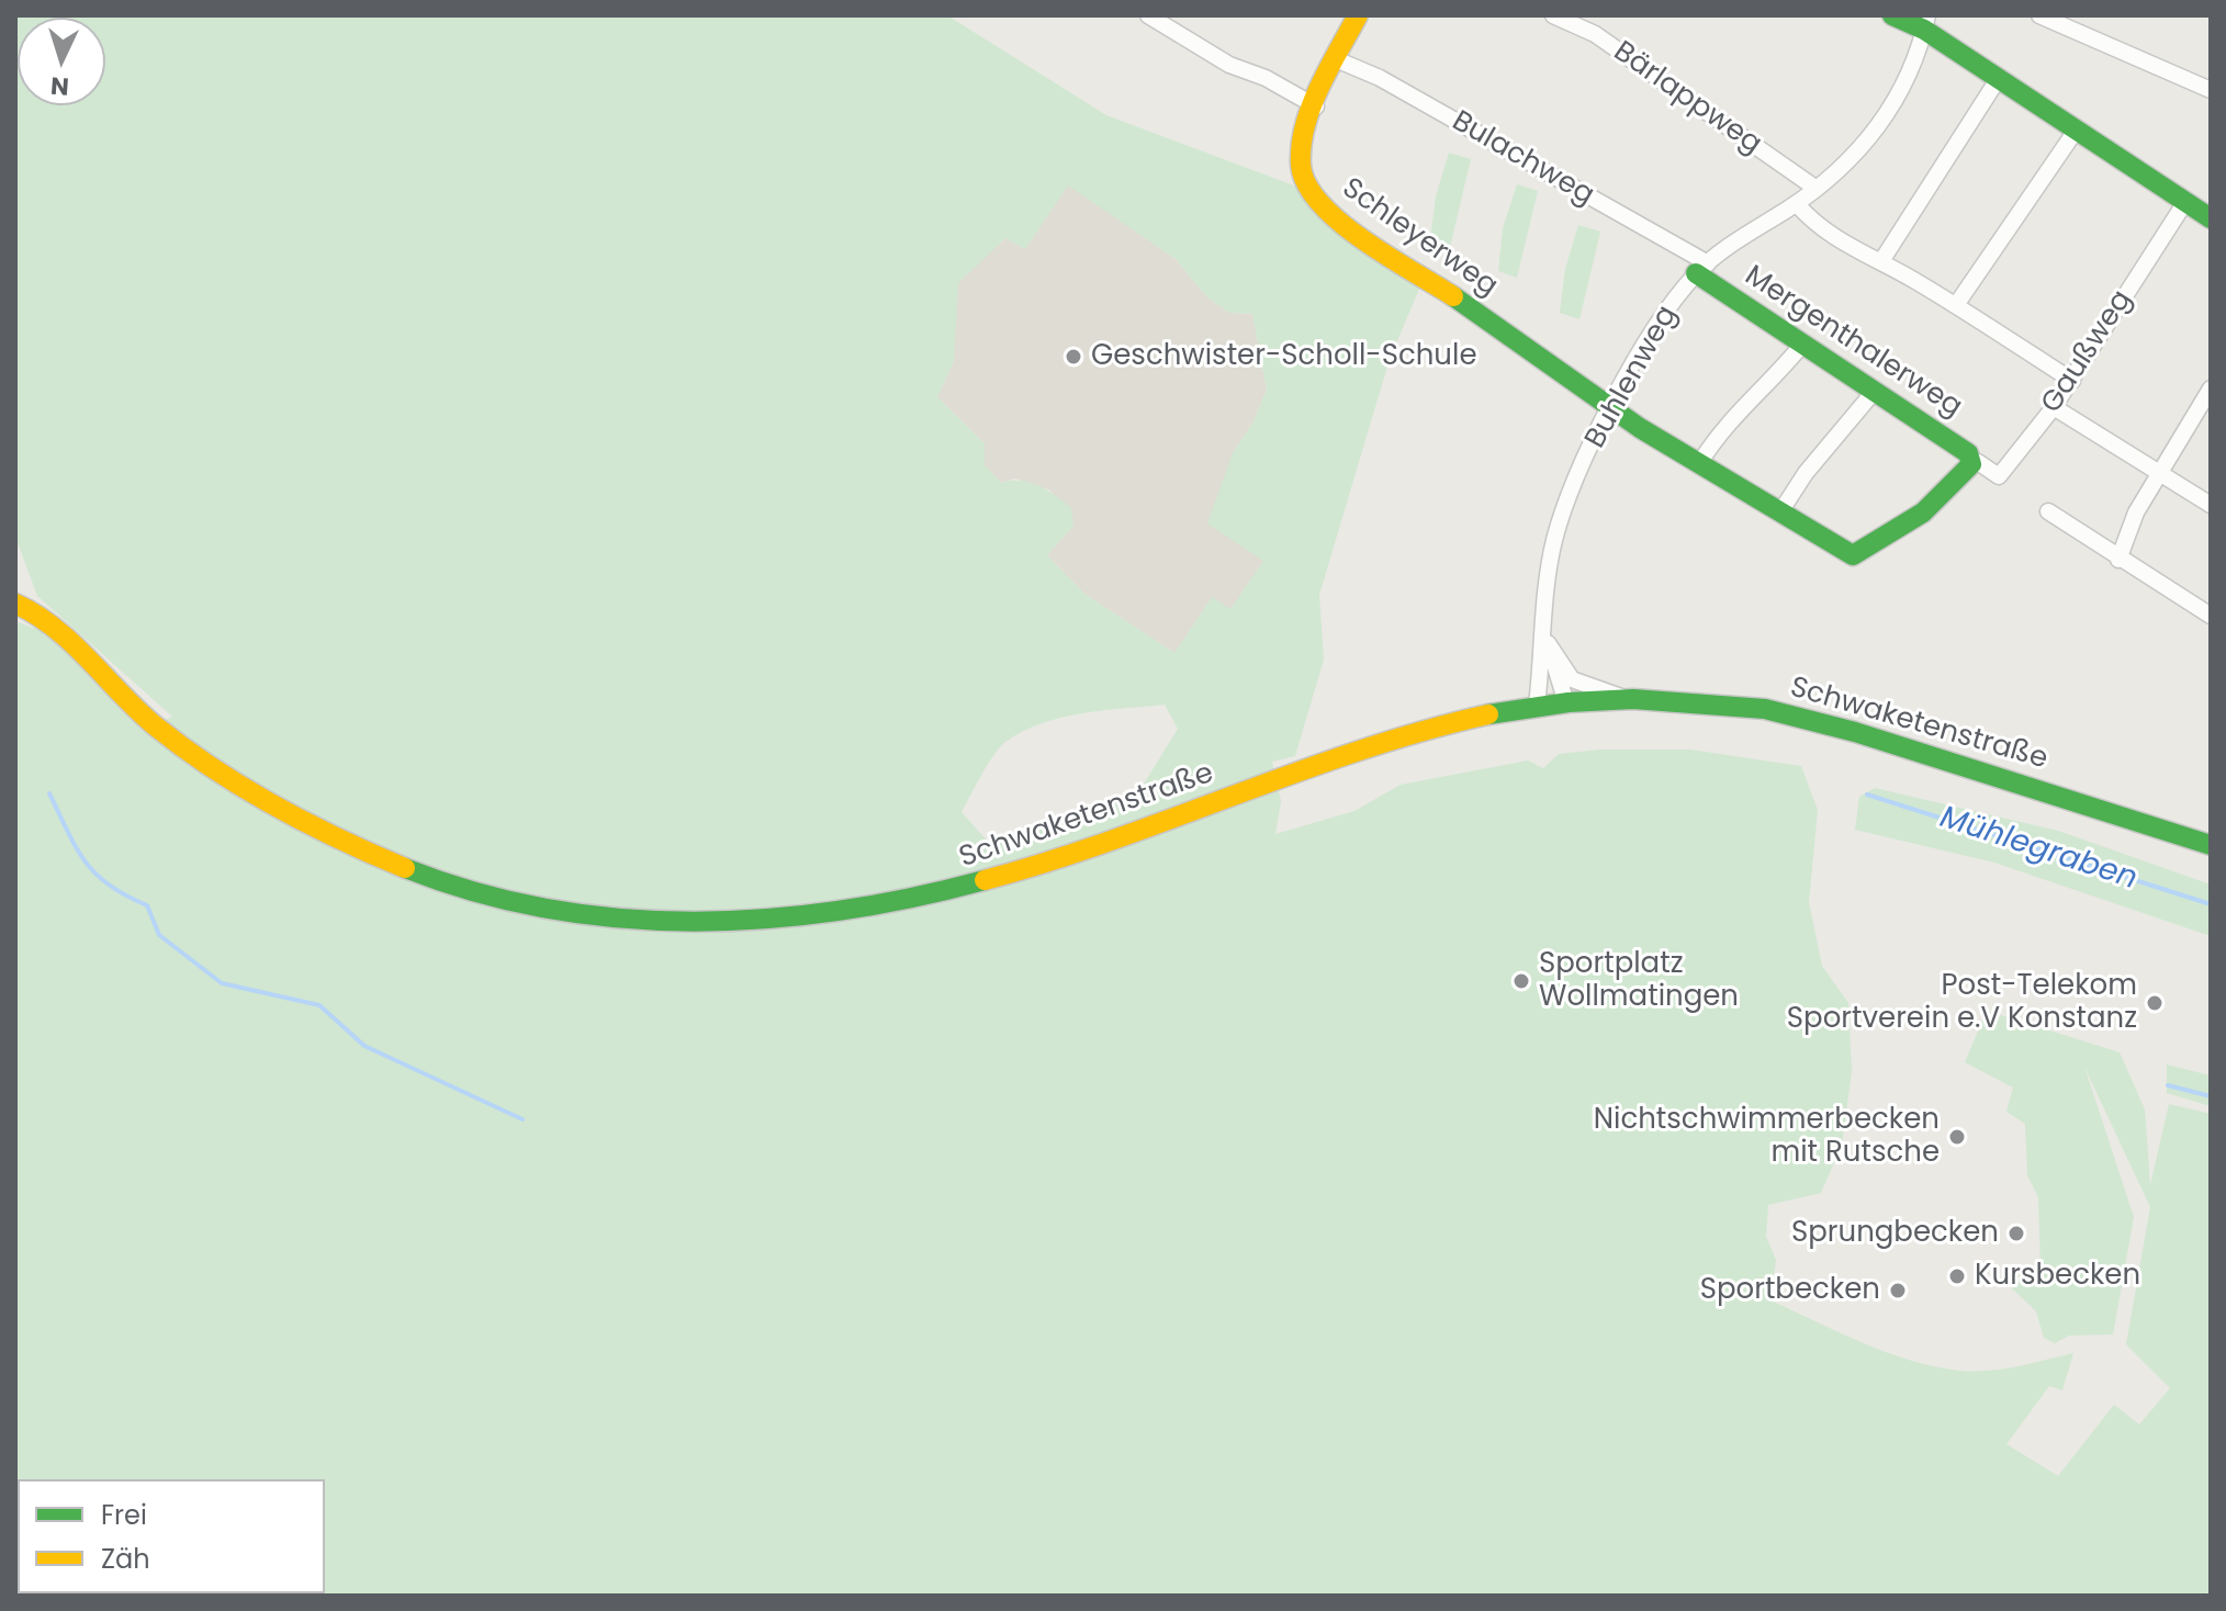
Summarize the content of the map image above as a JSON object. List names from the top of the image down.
{
  "streets": {
    "street": [
      "Bärlappweg",
      "Bulachweg",
      "Schleyerweg",
      "Mergenthalerweg",
      "Gaußweg",
      "Buhlenweg",
      "Schwaketenstraße"
    ]
  },
  "crossings": [
    ["Bärlappweg", "Buhlenweg"],
    ["Bulachweg", "Schleyerweg"],
    ["Bulachweg", "Mergenthalerweg"],
    ["Bulachweg", "Buhlenweg"],
    ["Schleyerweg", "Mergenthalerweg"],
    ["Schleyerweg", "Gaußweg"],
    ["Schleyerweg", "Buhlenweg"],
    ["Mergenthalerweg", "Gaußweg"],
    ["Mergenthalerweg", "Buhlenweg"],
    ["Buhlenweg", "Schwaketenstraße"]
  ],
  "water": ["Mühlegraben"],
  "places": [
    "Geschwister-Scholl-Schule",
    "Sportplatz Wollmatingen",
    "Post-Telekom Sportverein e.V Konstanz",
    "Nichtschwimmerbecken mit Rutsche",
    "Sprungbecken",
    "Kursbecken",
    "Sportbecken"
  ],
  "legend": ["Frei", "Zäh"],
  "north": "bottom"
}
